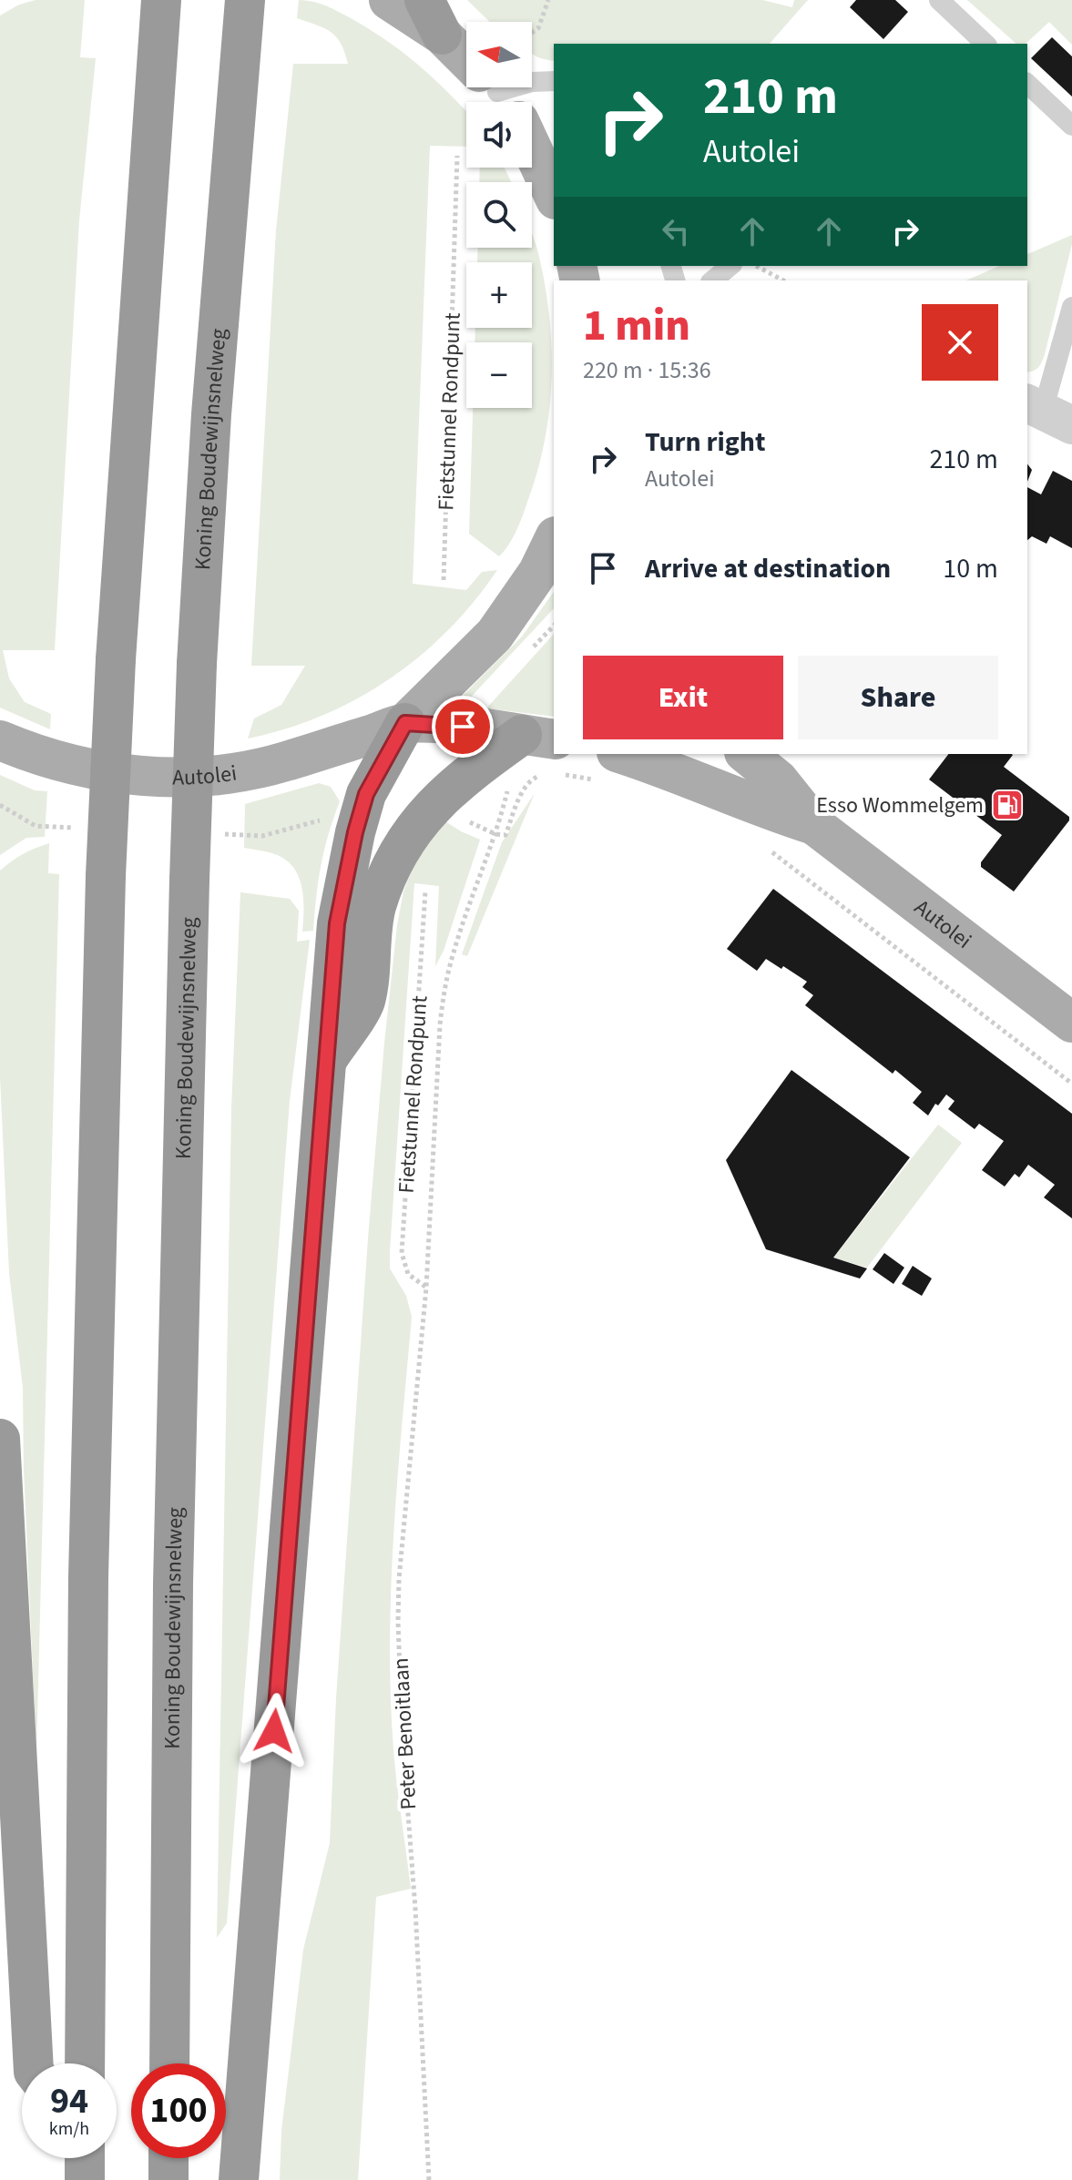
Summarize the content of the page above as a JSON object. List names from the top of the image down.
{
  "streets": {
    "highway": ["Koning Boudewijnsnelweg"],
    "main road": ["Autolei"],
    "path": ["Fietstunnel Rondpunt", "Peter Benoitlaan"]
  },
  "crossings": [
    ["Fietstunnel Rondpunt", "Peter Benoitlaan"],
    ["Autolei", "Peter Benoitlaan"]
  ],
  "places": {
    "fuel station": ["Esso Wommelgem"]
  },
  "north": "left",
  "page": {
    "map_buttons": ["+", "−"],
    "turn": ["210 m", "Autolei"],
    "heading": ["1 min", "220 m · 15:36"],
    "list": [
      {
        "name": "Turn right",
        "note": "Autolei",
        "value": "210 m"
      },
      {
        "name": "Arrive at destination",
        "value": "10 m"
      }
    ],
    "buttons": ["Exit", "Share"],
    "speed": "94 km/h",
    "limit": "100"
  }
}
